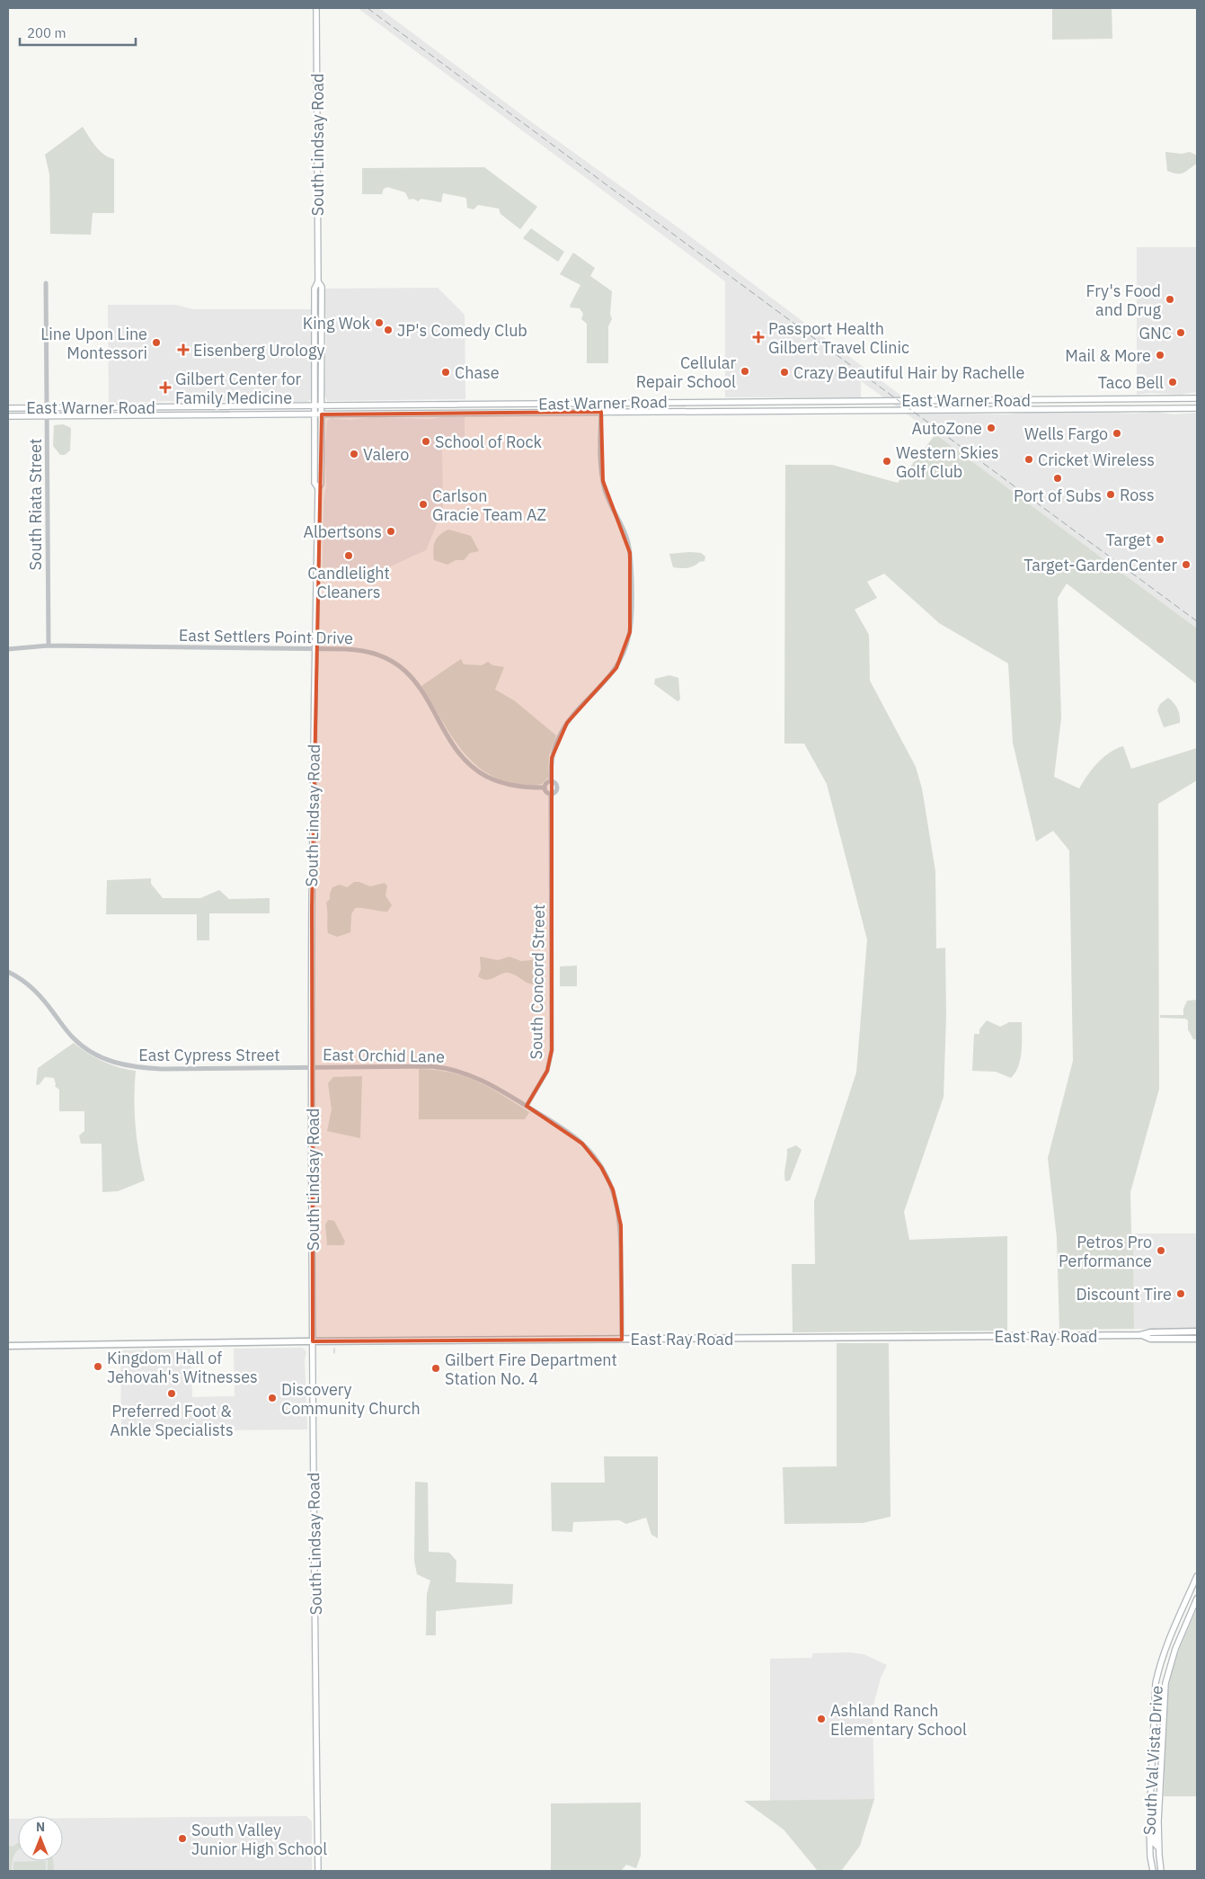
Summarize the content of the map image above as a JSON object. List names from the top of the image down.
{
  "streets": {
    "main road": [
      "South Lindsay Road",
      "East Warner Road",
      "East Ray Road",
      "South Val Vista Drive"
    ],
    "street": [
      "South Riata Street",
      "East Settlers Point Drive",
      "South Concord Street",
      "East Cypress Street",
      "East Orchid Lane"
    ]
  },
  "crossings": [
    ["South Lindsay Road", "East Warner Road"],
    ["South Lindsay Road", "East Settlers Point Drive"],
    ["South Lindsay Road", "East Cypress Street"],
    ["South Lindsay Road", "East Orchid Lane"],
    ["South Lindsay Road", "East Ray Road"],
    ["East Warner Road", "South Riata Street"],
    ["South Riata Street", "East Settlers Point Drive"],
    ["East Settlers Point Drive", "South Concord Street"],
    ["South Concord Street", "East Orchid Lane"],
    ["East Cypress Street", "East Orchid Lane"]
  ],
  "places": {
    "other": [
      "Fry's Food and Drug",
      "King Wok",
      "JP's Comedy Club",
      "GNC",
      "Line Upon Line Montessori",
      "Mail & More",
      "Cellular Repair School",
      "Chase",
      "Crazy Beautiful Hair by Rachelle",
      "Taco Bell",
      "AutoZone",
      "Wells Fargo",
      "School of Rock",
      "Valero",
      "Cricket Wireless",
      "Western Skies Golf Club",
      "Port of Subs",
      "Ross",
      "Carlson Gracie Team AZ",
      "Albertsons",
      "Target",
      "Candlelight Cleaners",
      "Target-GardenCenter",
      "Petros Pro Performance",
      "Discount Tire",
      "Kingdom Hall of Jehovah's Witnesses",
      "Gilbert Fire Department Station No. 4",
      "Preferred Foot & Ankle Specialists",
      "Discovery Community Church",
      "Ashland Ranch Elementary School",
      "South Valley Junior High School"
    ],
    "health": ["Passport Health Gilbert Travel Clinic", "Eisenberg Urology", "Gilbert Center for Family Medicine"]
  },
  "scale_bar": "200 m",
  "north": "top"
}
